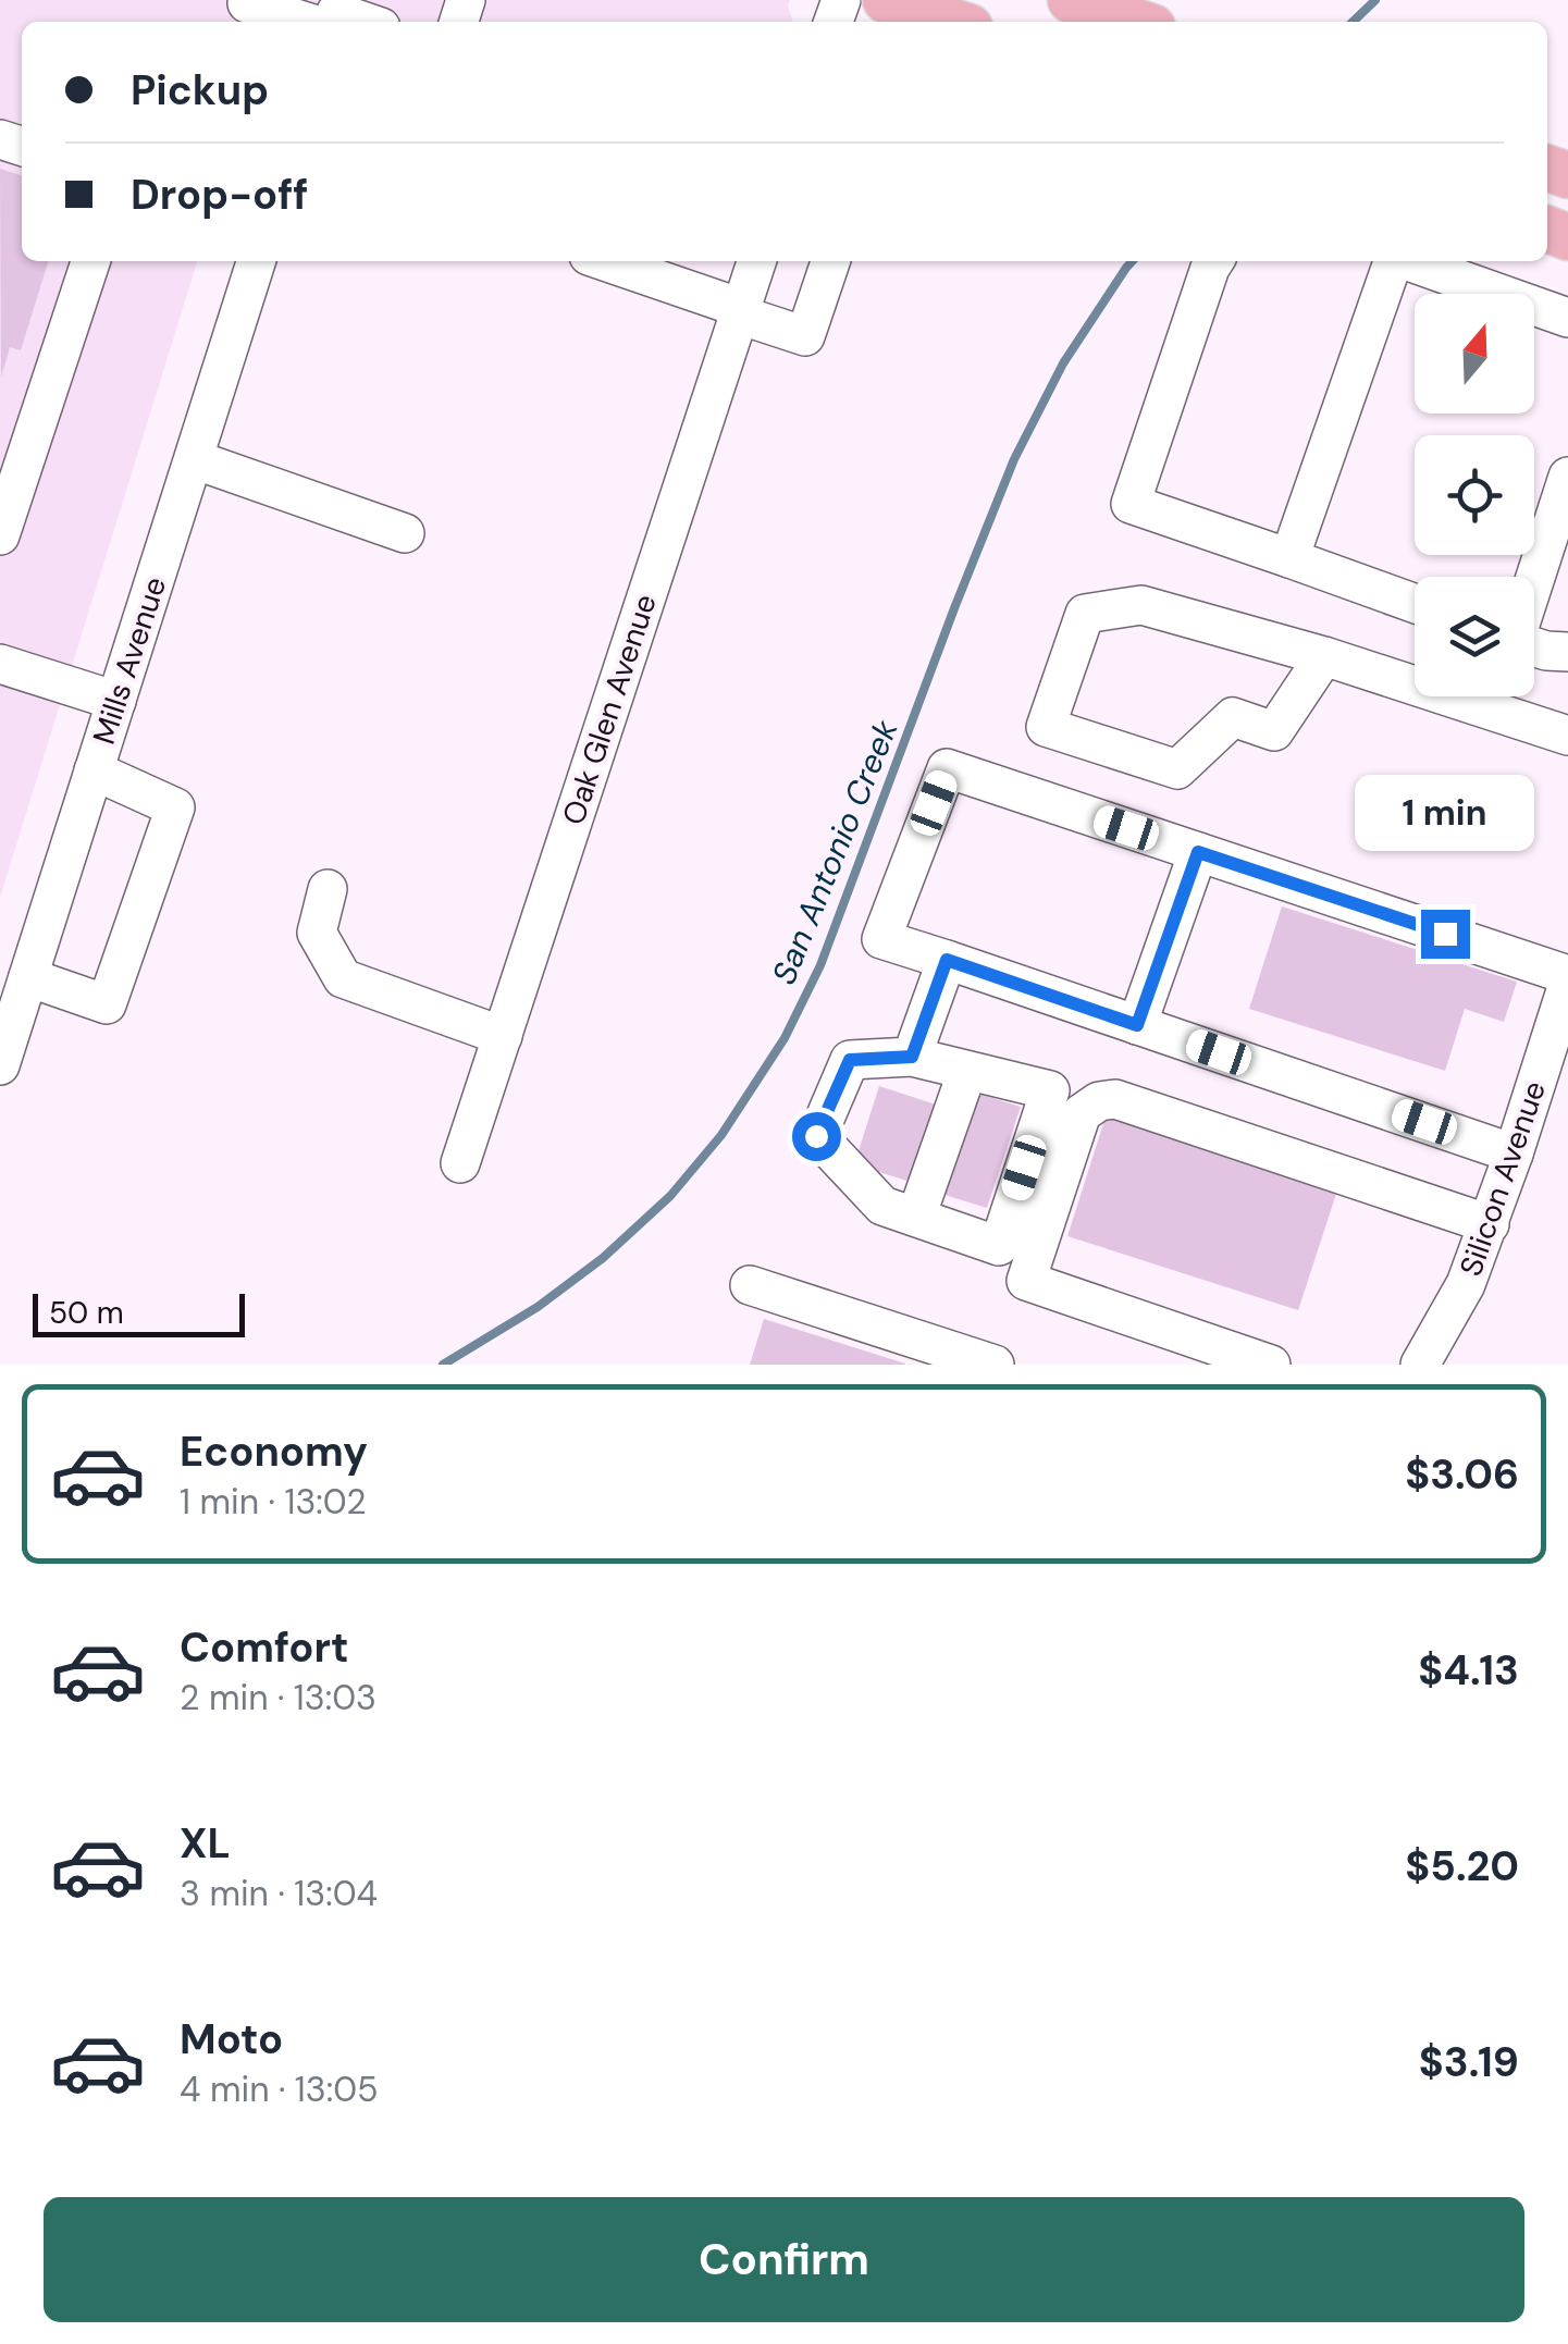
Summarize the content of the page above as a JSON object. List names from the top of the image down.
{
  "streets": {
    "street": ["Mills Avenue", "Oak Glen Avenue", "Silicon Avenue"]
  },
  "water": ["San Antonio Creek"],
  "scale_bar": "50 m",
  "north": "top",
  "page": {
    "banner": ["Pickup", "Drop-off"],
    "bubble": "1 min",
    "scale": "50 m",
    "list": [
      {
        "name": "Economy",
        "note": "1 min · 13:02",
        "value": "$3.06"
      },
      {
        "name": "Comfort",
        "note": "2 min · 13:03",
        "value": "$4.13"
      },
      {
        "name": "XL",
        "note": "3 min · 13:04",
        "value": "$5.20"
      },
      {
        "name": "Moto",
        "note": "4 min · 13:05",
        "value": "$3.19"
      }
    ],
    "buttons": "Confirm"
  }
}
